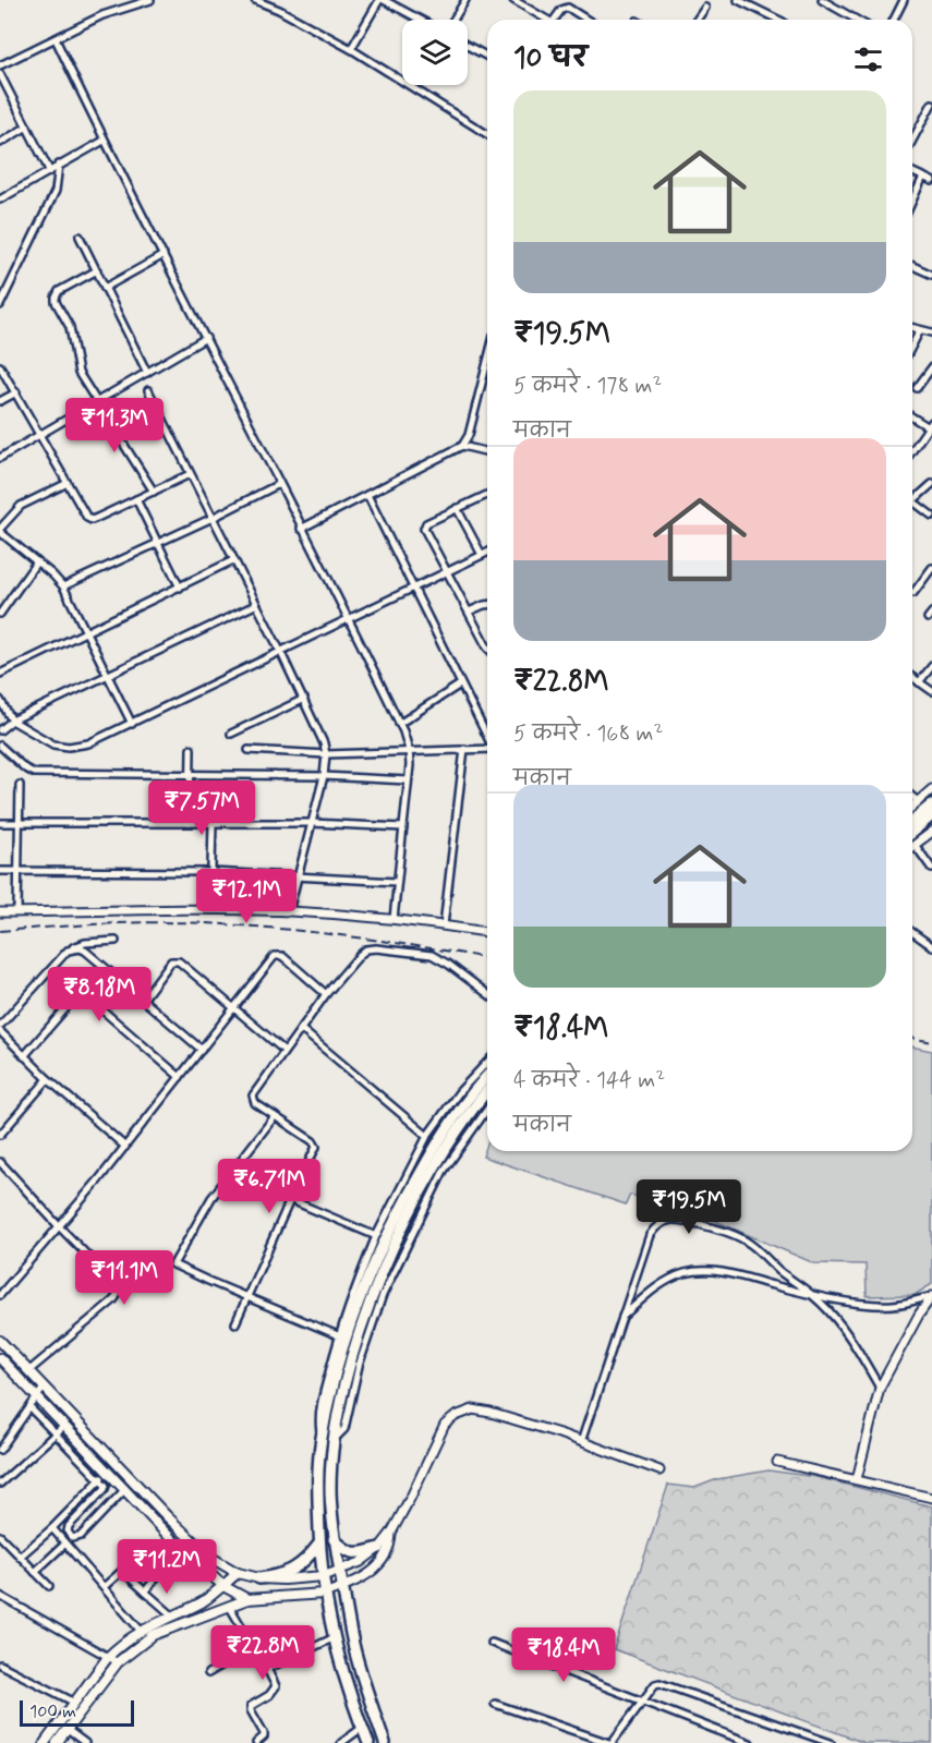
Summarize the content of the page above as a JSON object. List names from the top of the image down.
{
  "scale_bar": "100 m",
  "page": {
    "heading": "10 घर",
    "list": [
      {
        "name": "₹19.5M",
        "note": "5 कमरे · 178 m² · मकान"
      },
      {
        "name": "₹22.8M",
        "note": "5 कमरे · 168 m² · मकान"
      },
      {
        "name": "₹18.4M",
        "note": "4 कमरे · 144 m² · मकान"
      }
    ],
    "price": [
      "₹11.3M",
      "₹7.57M",
      "₹12.1M",
      "₹8.18M",
      "₹6.71M",
      "₹19.5M",
      "₹11.1M",
      "₹11.2M",
      "₹22.8M",
      "₹18.4M"
    ],
    "scale": "100 m"
  }
}
